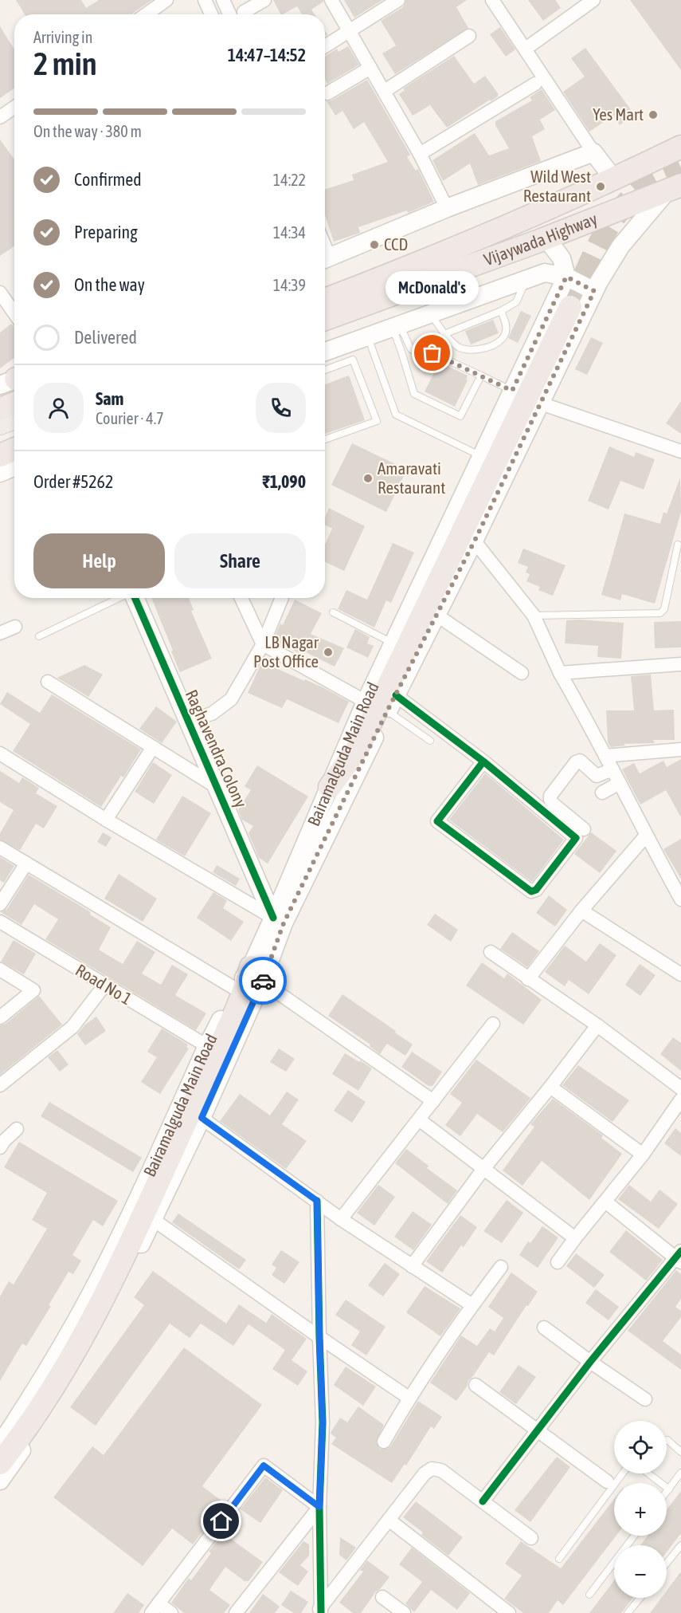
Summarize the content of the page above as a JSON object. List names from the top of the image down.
{
  "streets": {
    "highway": ["Vijaywada Highway"],
    "main road": ["Raghavendra Colony", "Bairamalguda Main Road"],
    "street": ["Road No 1"]
  },
  "crossings": [
    ["Raghavendra Colony", "Bairamalguda Main Road"],
    ["Bairamalguda Main Road", "Road No 1"]
  ],
  "places": [
    "Yes Mart",
    "Wild West Restaurant",
    "CCD",
    "McDonald's",
    "Amaravati Restaurant",
    "LB Nagar Post Office"
  ],
  "page": {
    "heading": ["2 min", "Arriving in", "14:47–14:52"],
    "panel": [
      "Sam",
      "Courier · 4.7",
      "Order #5262",
      "₹1,090"
    ],
    "bar": "On the way · 380 m",
    "list": [
      ["Confirmed", "14:22"],
      ["Preparing", "14:34"],
      ["On the way", "14:39"],
      "Delivered"
    ],
    "bubble": "McDonald's",
    "buttons": ["Help", "Share"],
    "map_buttons": ["+", "−"]
  }
}
